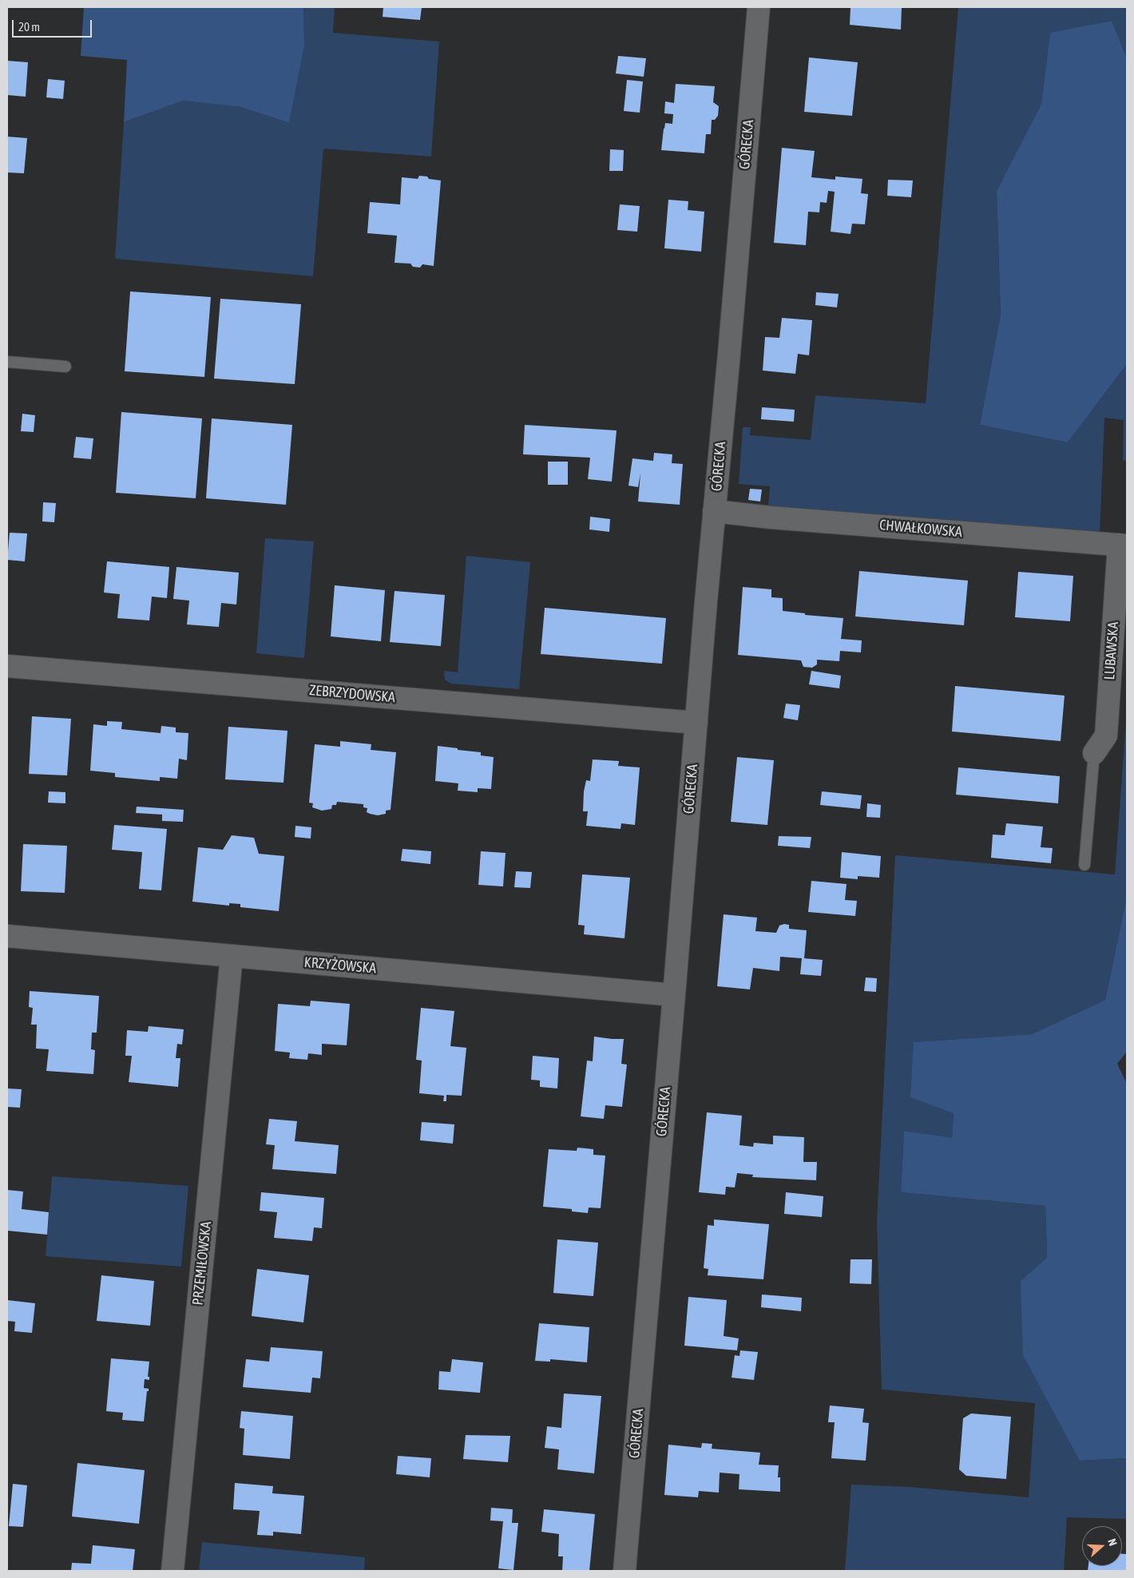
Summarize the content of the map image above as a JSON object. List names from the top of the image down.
{
  "streets": {
    "street": [
      "GÓRECKA",
      "CHWAŁKOWSKA",
      "LUBAWSKA",
      "ZEBRZYDOWSKA",
      "KRZYŻOWSKA",
      "PRZEMIŁOWSKA"
    ]
  },
  "crossings": [
    ["GÓRECKA", "CHWAŁKOWSKA"],
    ["GÓRECKA", "ZEBRZYDOWSKA"],
    ["GÓRECKA", "KRZYŻOWSKA"],
    ["CHWAŁKOWSKA", "LUBAWSKA"],
    ["KRZYŻOWSKA", "PRZEMIŁOWSKA"]
  ],
  "scale_bar": "20 m",
  "north": "right"
}
